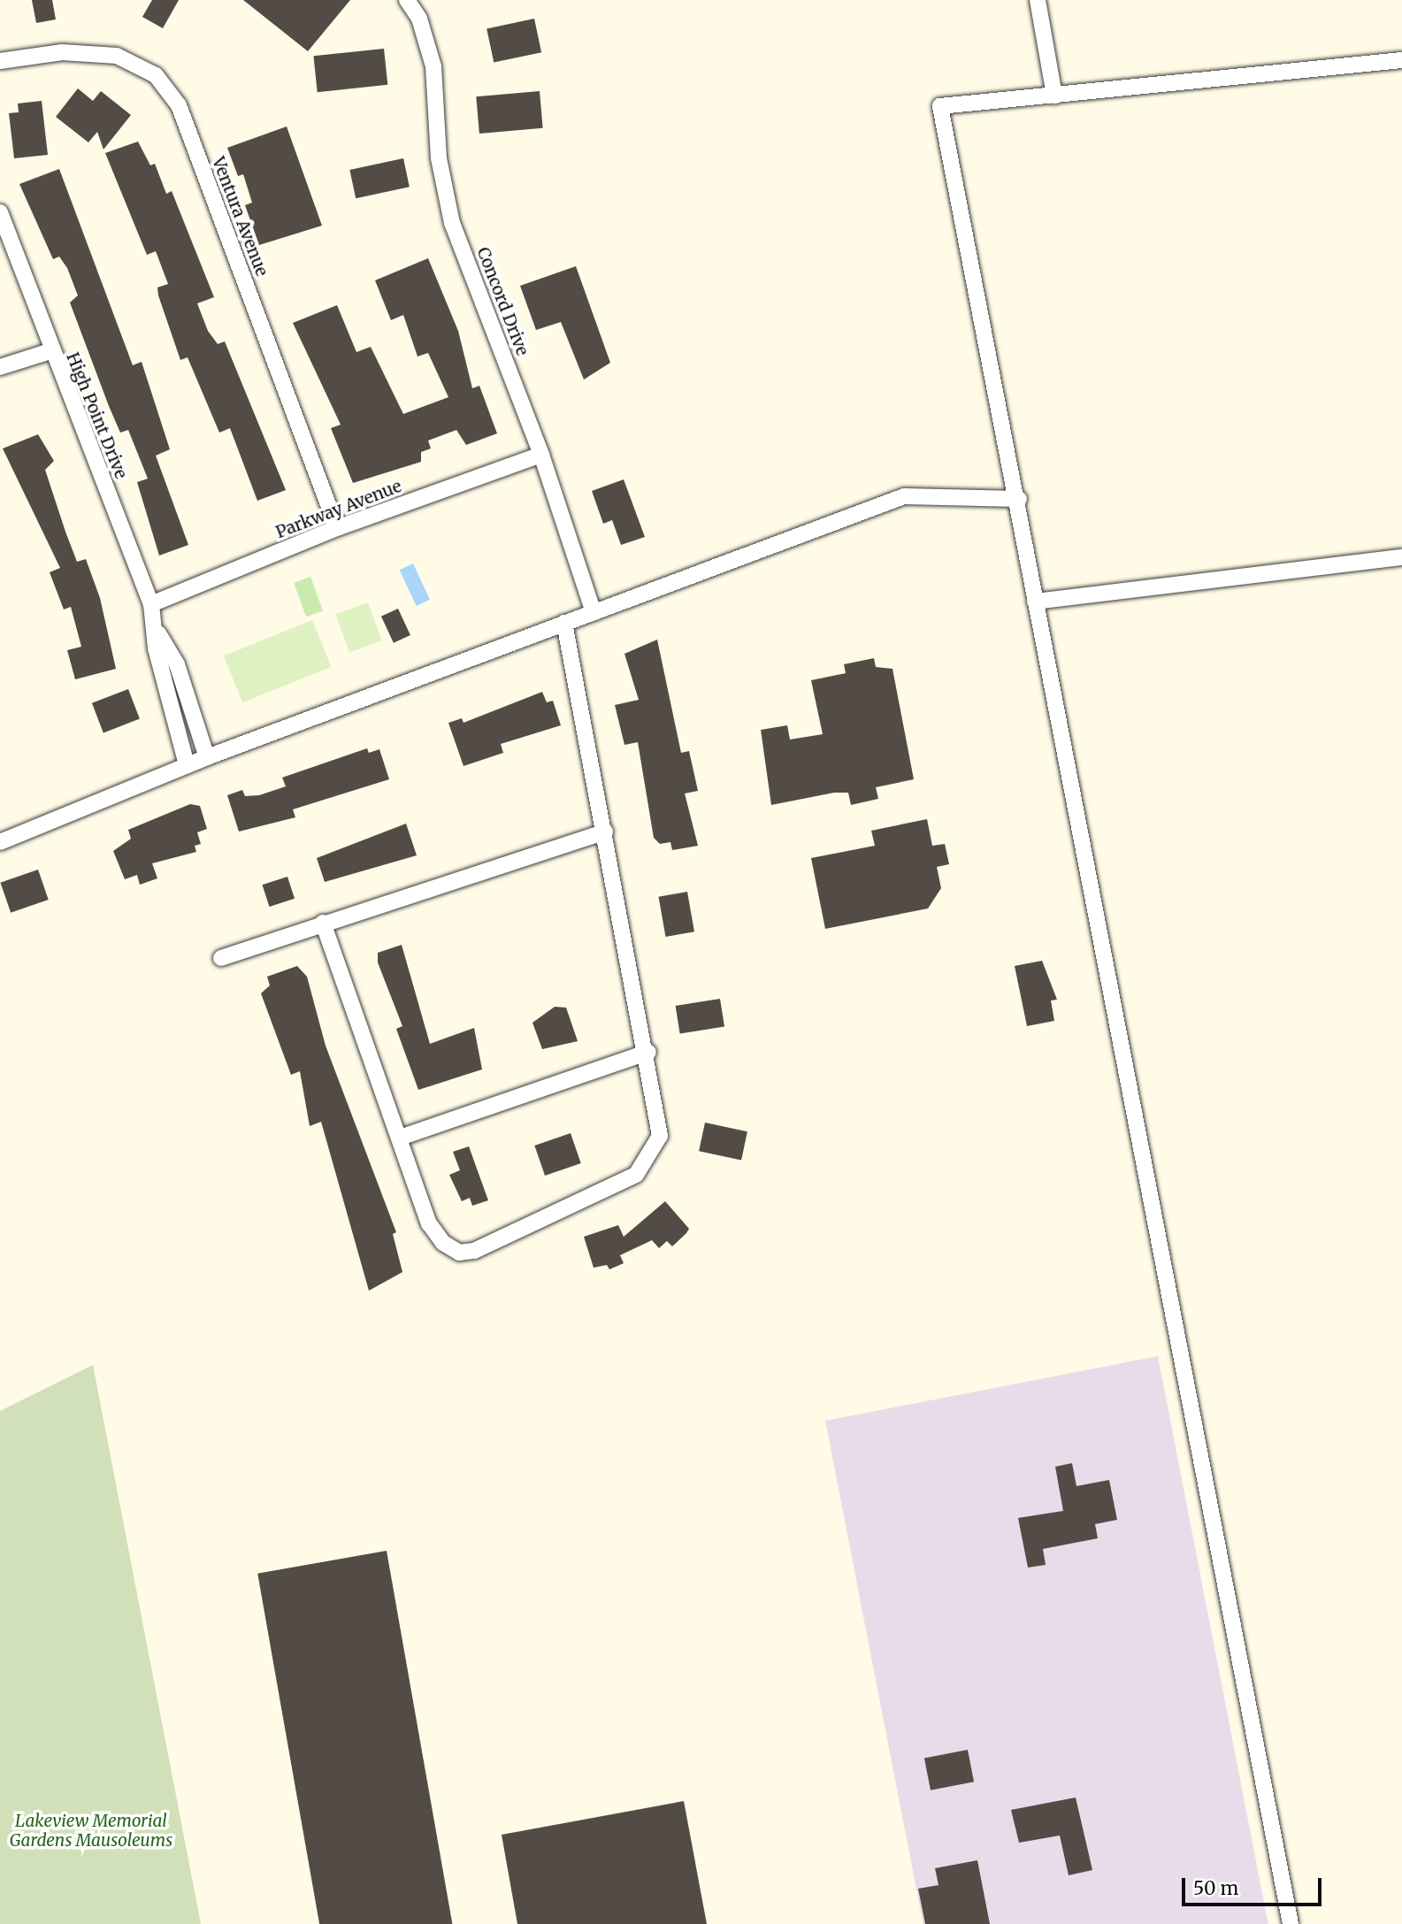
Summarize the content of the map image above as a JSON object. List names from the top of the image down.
{
  "streets": {
    "street": [
      "Ventura Avenue",
      "Concord Drive",
      "High Point Drive",
      "Parkway Avenue"
    ]
  },
  "crossings": [
    ["Ventura Avenue", "Parkway Avenue"],
    ["Concord Drive", "Parkway Avenue"],
    ["High Point Drive", "Parkway Avenue"]
  ],
  "parks": ["Lakeview Memorial Gardens Mausoleums"],
  "scale_bar": "50 m"
}
